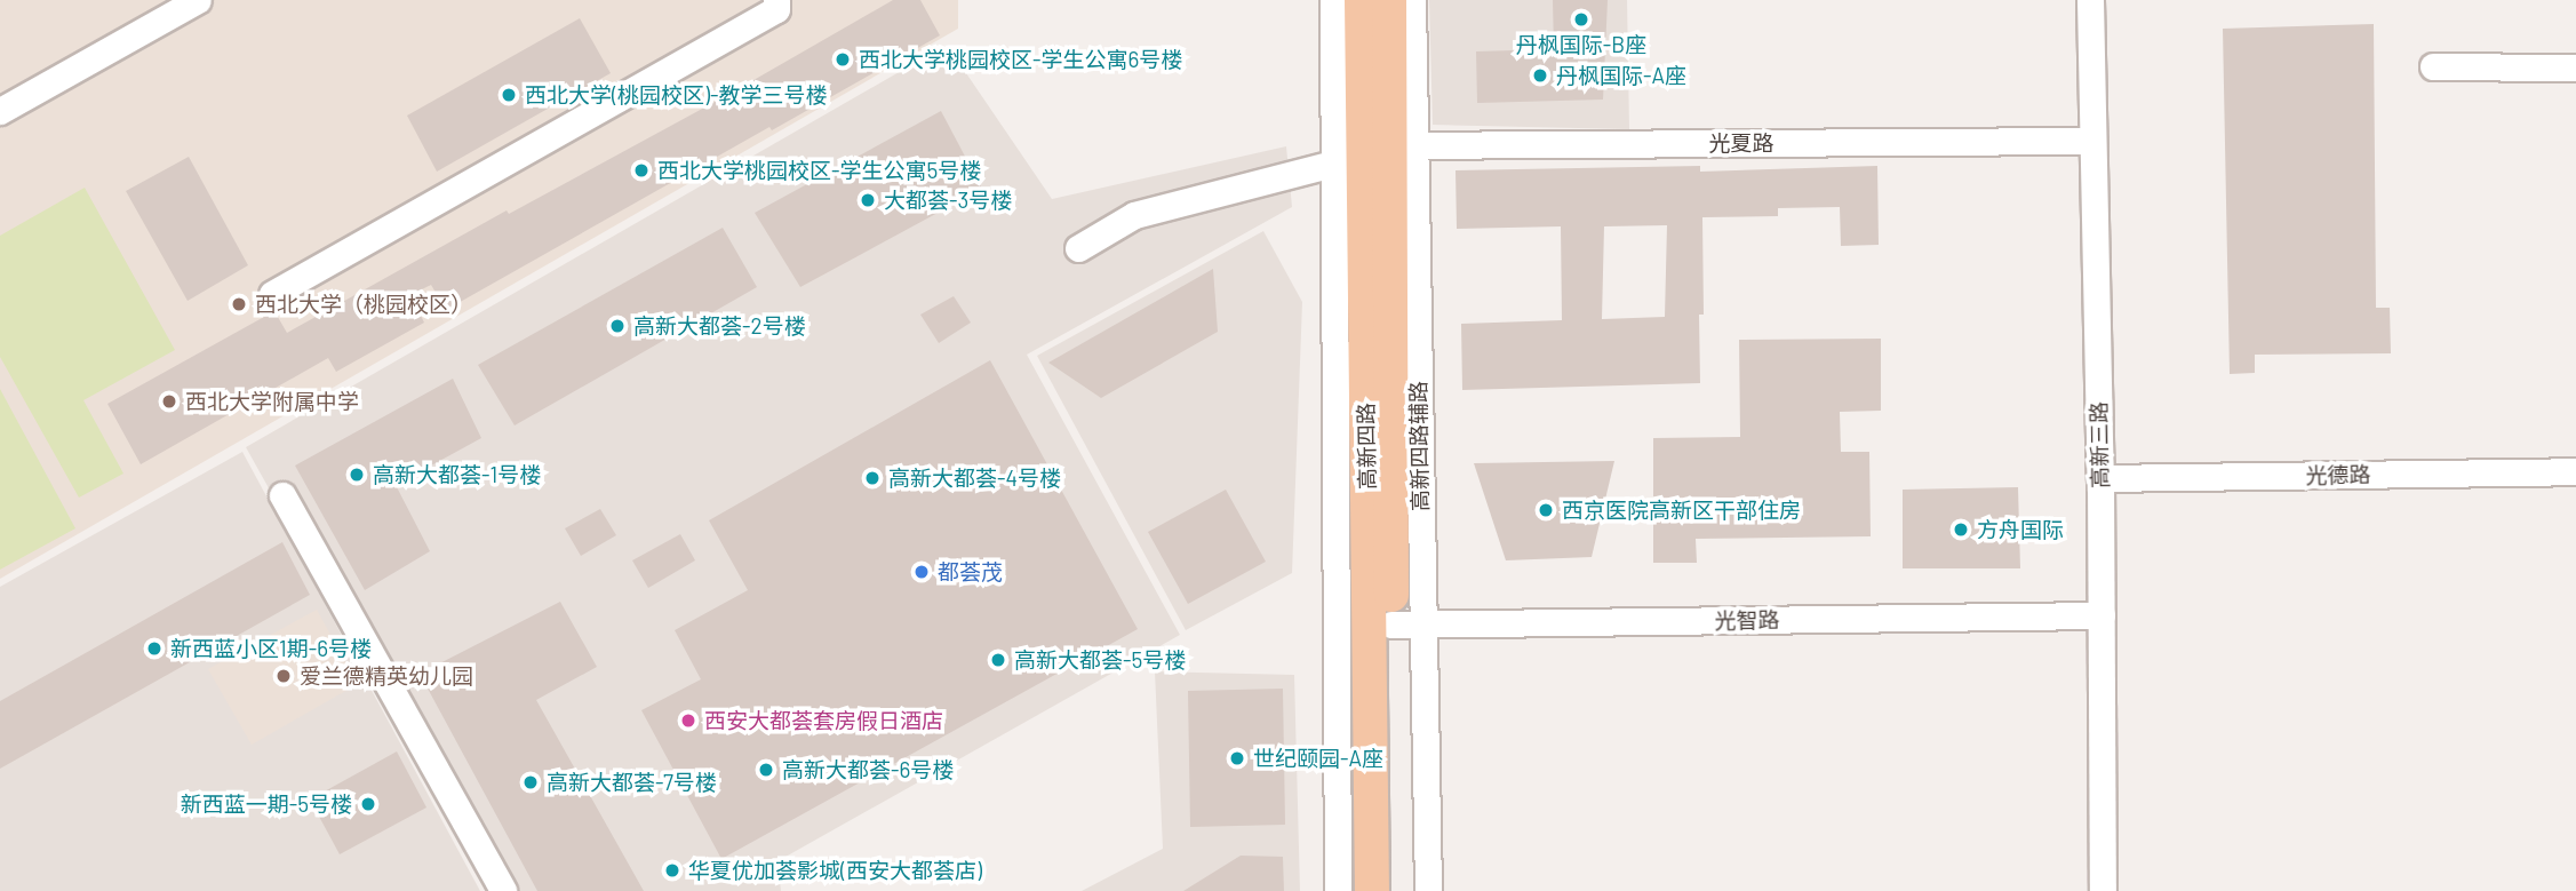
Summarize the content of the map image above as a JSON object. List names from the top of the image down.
{
  "streets": {
    "main road": ["高新四路"],
    "street": [
      "光夏路",
      "高新三路",
      "光德路",
      "光智路"
    ]
  },
  "crossings": [
    ["光夏路", "高新三路"],
    ["光夏路", "高新四路"],
    ["高新三路", "光德路"],
    ["高新三路", "光智路"],
    ["高新四路", "光智路"]
  ],
  "places": [
    "丹枫国际-B座",
    "西北大学桃园校区-学生公寓6号楼",
    "丹枫国际-A座",
    "西北大学(桃园校区)-教学三号楼",
    "西北大学桃园校区-学生公寓5号楼",
    "大都荟-3号楼",
    "西北大学（桃园校区）",
    "高新大都荟-2号楼",
    "西北大学附属中学",
    "高新大都荟-1号楼",
    "高新大都荟-4号楼",
    "西京医院高新区干部住房",
    "方舟国际",
    "都荟茂",
    "新西蓝小区1期-6号楼",
    "高新大都荟-5号楼",
    "爱兰德精英幼儿园",
    "西安大都荟套房假日酒店",
    "世纪颐园-A座",
    "高新大都荟-6号楼",
    "高新大都荟-7号楼",
    "新西蓝一期-5号楼",
    "华夏优加荟影城(西安大都荟店)"
  ]
}
